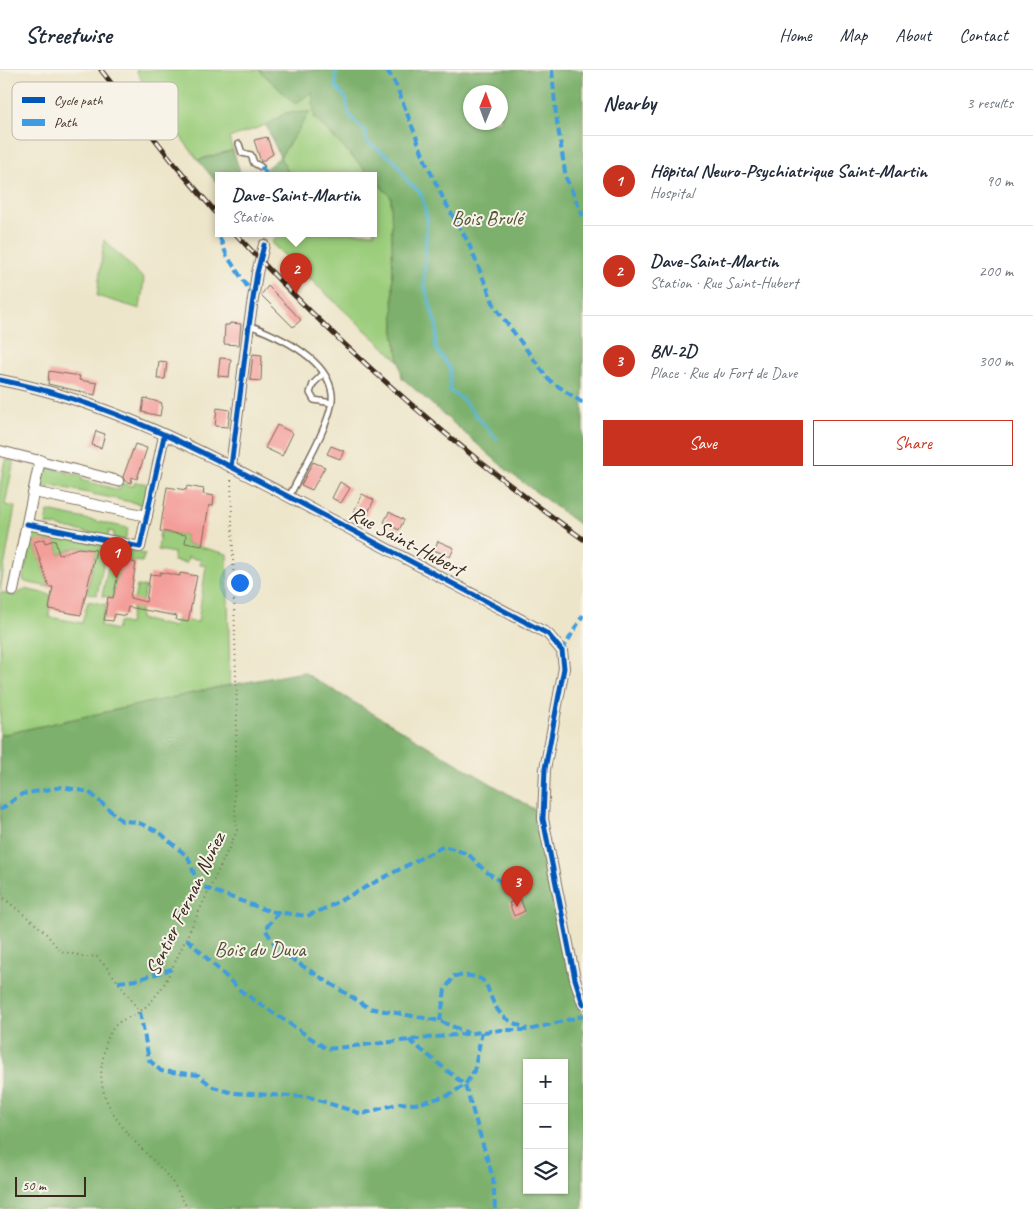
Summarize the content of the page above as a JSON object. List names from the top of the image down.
{
  "streets": {
    "street": ["Rue Saint-Hubert"],
    "path": ["Sentier Fernan Nuñez"]
  },
  "crossings": [
    ["Rue Saint-Hubert", "Sentier Fernan Nuñez"]
  ],
  "parks": ["Bois Brulé", "Bois du Duva"],
  "legend": ["Cycle path", "Path"],
  "scale_bar": "50 m",
  "north": "top",
  "page": {
    "header": "Streetwise",
    "nav": [
      "Home",
      "Map",
      "About",
      "Contact"
    ],
    "heading": ["Nearby", "3 results"],
    "list": [
      {
        "mark": "1",
        "name": "Hôpital Neuro-Psychiatrique Saint-Martin",
        "note": "Hospital",
        "value": "90 m"
      },
      {
        "mark": "2",
        "name": "Dave-Saint-Martin",
        "note": "Station · Rue Saint-Hubert",
        "value": "200 m"
      },
      {
        "mark": "3",
        "name": "BN-2D",
        "note": "Place · Rue du Fort de Dave",
        "value": "300 m"
      }
    ],
    "popup": ["Dave-Saint-Martin", "Station"],
    "pins": ["2", "1", "3"],
    "buttons": ["Save", "Share"],
    "map_buttons": ["+", "−"],
    "scale": "50 m"
  }
}
